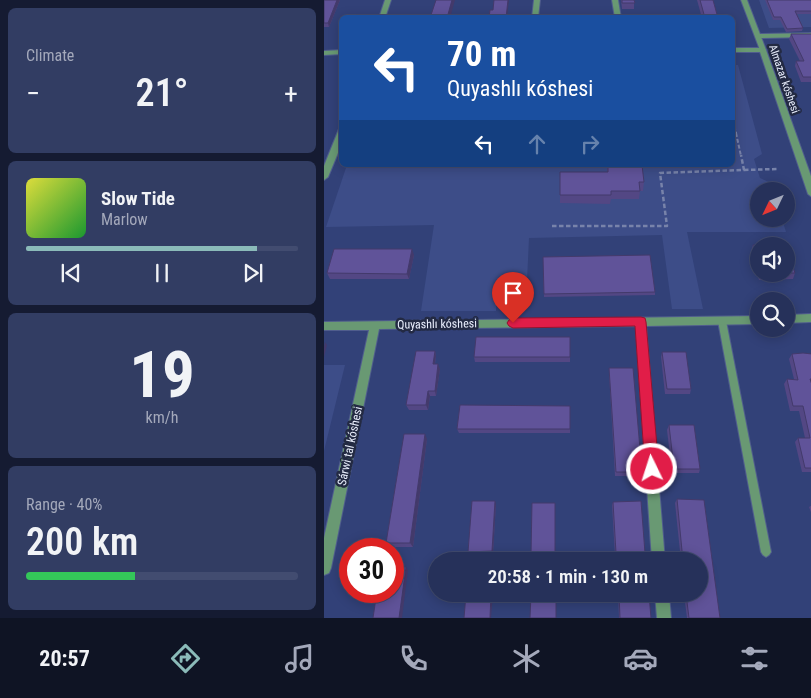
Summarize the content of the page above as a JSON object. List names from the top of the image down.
{
  "streets": {
    "street": ["Almazar kóshesi", "Quyashlı kóshesi", "Sárwi tal kóshesi"]
  },
  "crossings": [
    ["Quyashlı kóshesi", "Sárwi tal kóshesi"]
  ],
  "north": "bottom left",
  "page": {
    "tile": [
      "Climate",
      ["19", "km/h"],
      ["Range · 40%", "200 km"]
    ],
    "turn": ["70 m", "Quyashlı kóshesi"],
    "heat": ["−", "21°", "+"],
    "song": ["Slow Tide", "Marlow"],
    "limit": "30",
    "trip": "20:58 · 1 min · 130 m",
    "tabs": "20:57"
  }
}
